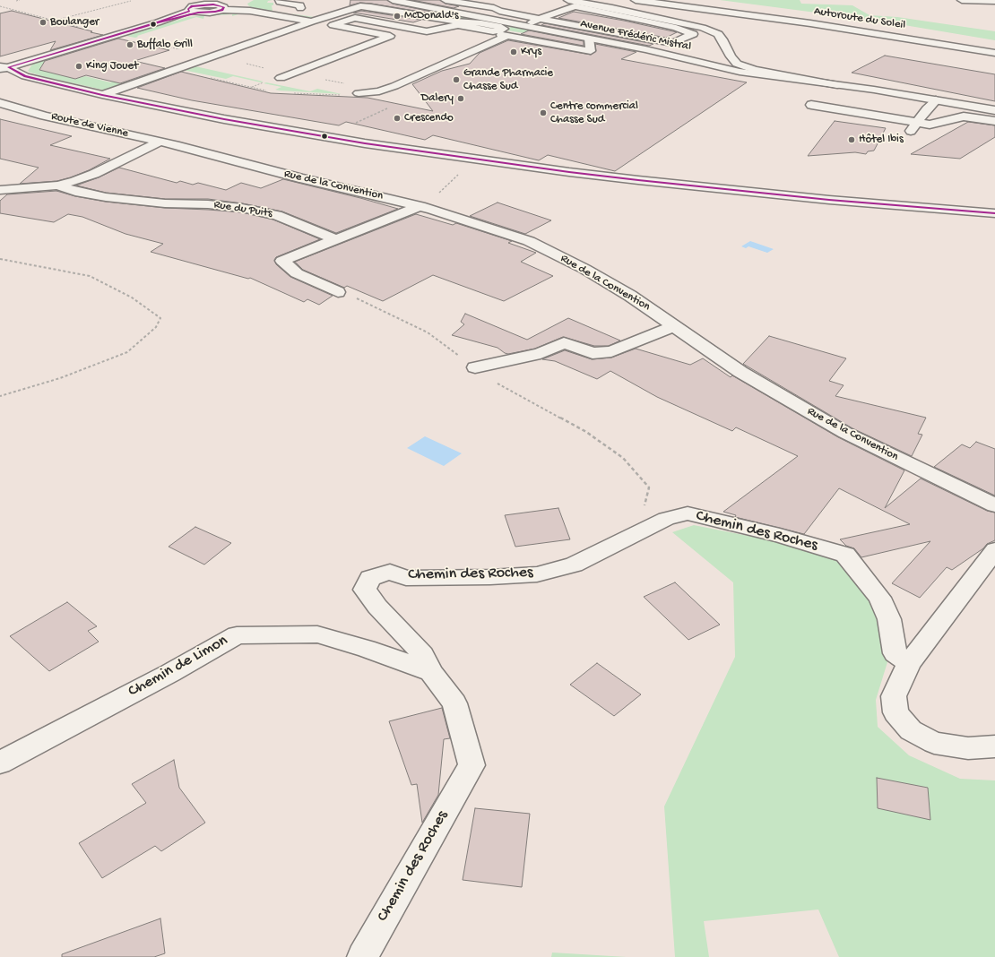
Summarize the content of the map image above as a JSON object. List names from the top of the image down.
{
  "streets": {
    "main road": [
      "Autoroute du Soleil",
      "Avenue Frédéric Mistral",
      "Route de Vienne",
      "Rue de la Convention",
      "Rue du Puits",
      "Chemin des Roches",
      "Chemin de Limon"
    ]
  },
  "crossings": [
    ["Route de Vienne", "Rue de la Convention"],
    ["Chemin des Roches", "Chemin de Limon"]
  ],
  "places": [
    "McDonald's",
    "Boulanger",
    "Buffalo Grill",
    "Krys",
    "King Jouet",
    "Grande Pharmacie Chasse Sud",
    "Dalery",
    "Centre commercial Chasse Sud",
    "Crescendo",
    "Hôtel Ibis"
  ]
}
